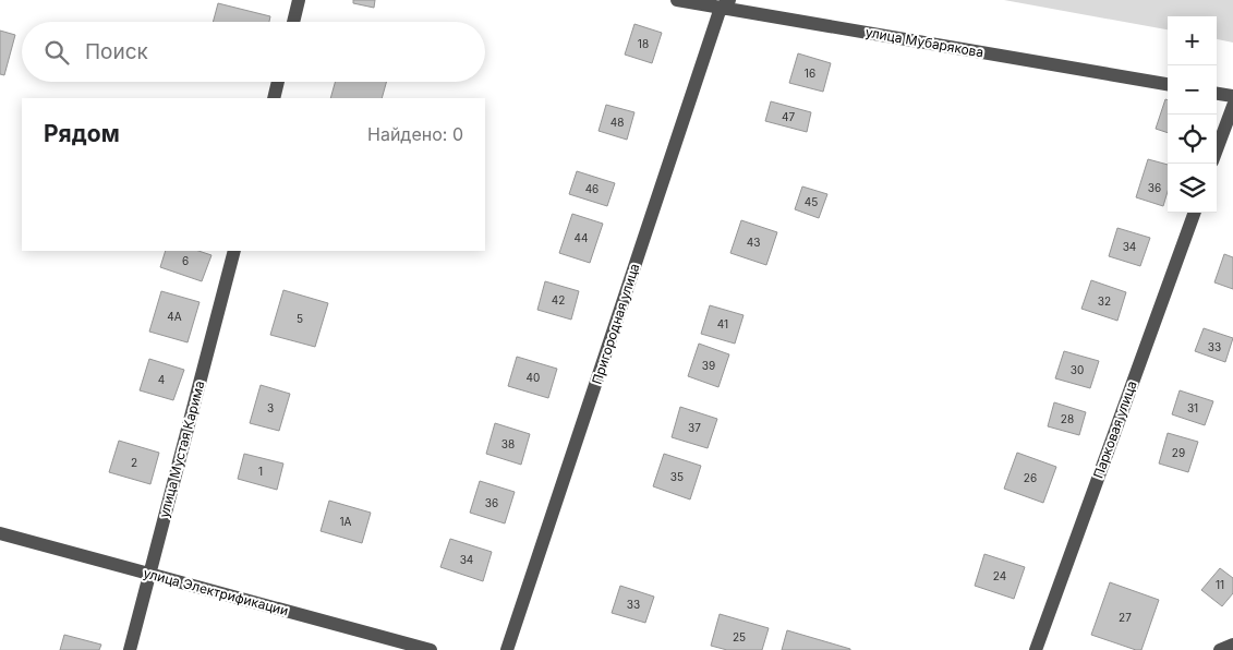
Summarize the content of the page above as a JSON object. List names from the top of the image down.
{
  "streets": {
    "street": [
      "улица Мубарякова",
      "Пригородная улица",
      "Парковая улица",
      "улица Мустая Карима",
      "улица Электрификации"
    ]
  },
  "crossings": [
    ["улица Мубарякова", "Пригородная улица"],
    ["улица Мустая Карима", "улица Электрификации"]
  ],
  "house_numbers": [
    "18",
    "16",
    "47",
    "48",
    "36",
    "46",
    "45",
    "44",
    "43",
    "34",
    "6",
    "42",
    "32",
    "4А",
    "5",
    "41",
    "33",
    "39",
    "30",
    "40",
    "4",
    "3",
    "31",
    "28",
    "37",
    "38",
    "29",
    "2",
    "1",
    "35",
    "26",
    "36",
    "1А",
    "34",
    "24",
    "11",
    "33",
    "27",
    "25"
  ],
  "page": {
    "map_buttons": ["+", "−"],
    "search": "Поиск",
    "heading": ["Рядом", "Найдено: 0"]
  }
}
